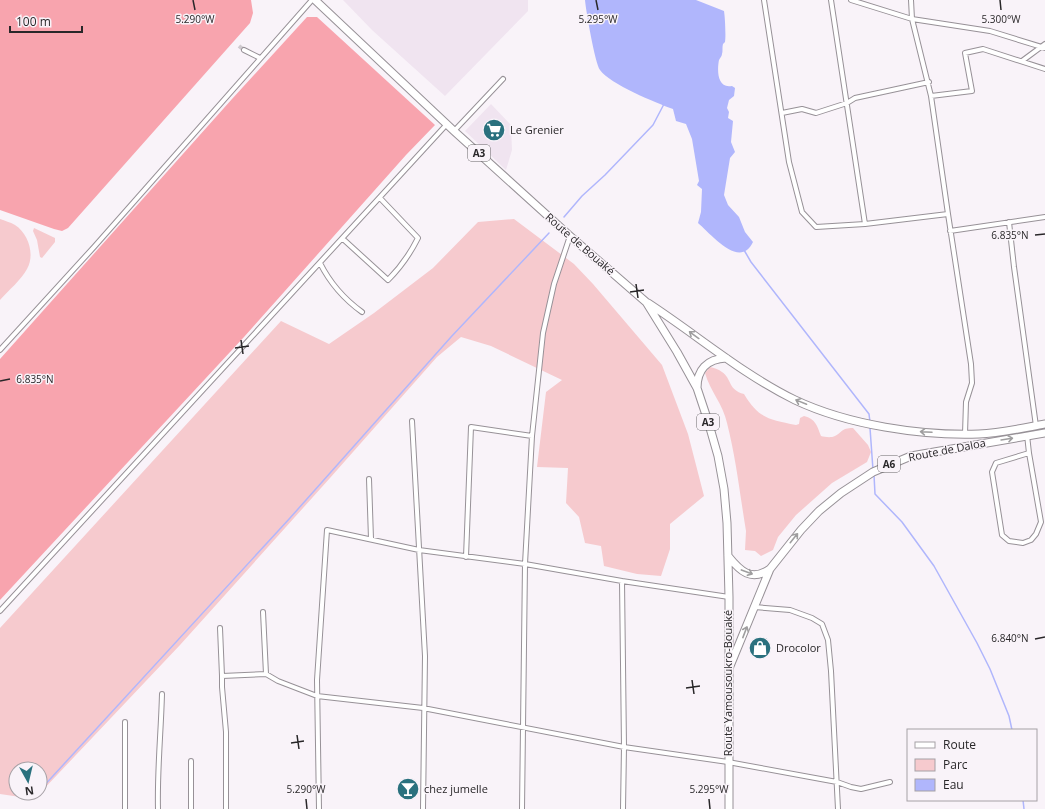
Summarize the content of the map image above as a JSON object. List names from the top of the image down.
{
  "streets": {
    "highway": [
      "A3",
      "Route de Bouaké",
      "Route de Daloa",
      "A6",
      "Route Yamousoukro-Bouaké"
    ]
  },
  "crossings": [
    ["Route de Bouaké", "Route de Daloa"],
    ["Route de Bouaké", "Route Yamousoukro-Bouaké"],
    ["Route de Daloa", "A6"],
    ["A6", "Route Yamousoukro-Bouaké"]
  ],
  "places": {
    "supermarket": ["Le Grenier"],
    "shop": ["Drocolor"],
    "bar": ["chez jumelle"]
  },
  "legend": ["Route", "Parc", "Eau"],
  "scale_bar": "100 m",
  "north": "bottom",
  "coordinates": [
    "5.290°W",
    "5.295°W",
    "5.300°W",
    "6.835°N",
    "6.840°N"
  ]
}
